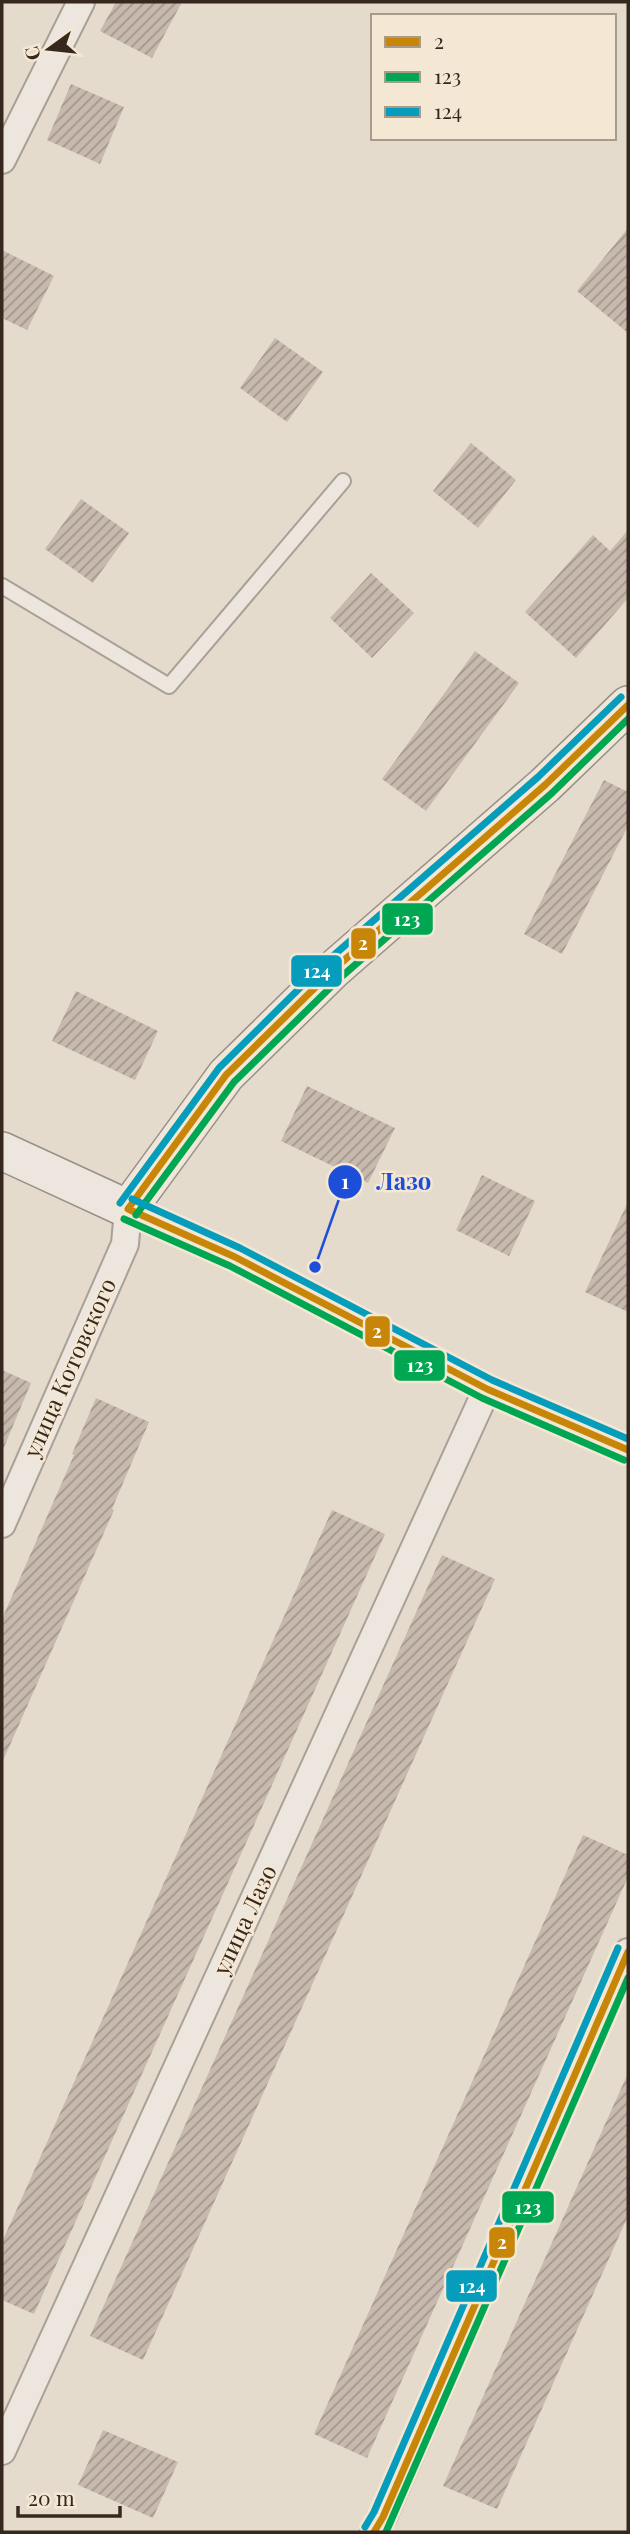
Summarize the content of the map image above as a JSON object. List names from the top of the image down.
{
  "streets": {
    "street": ["улица Котовского", "улица Лазо"]
  },
  "places": ["Лазо"],
  "lines": ["transit line 124", "transit line 2", "transit line 123"],
  "legend": ["2", "123", "124"],
  "scale_bar": "20 m",
  "north": "left"
}
